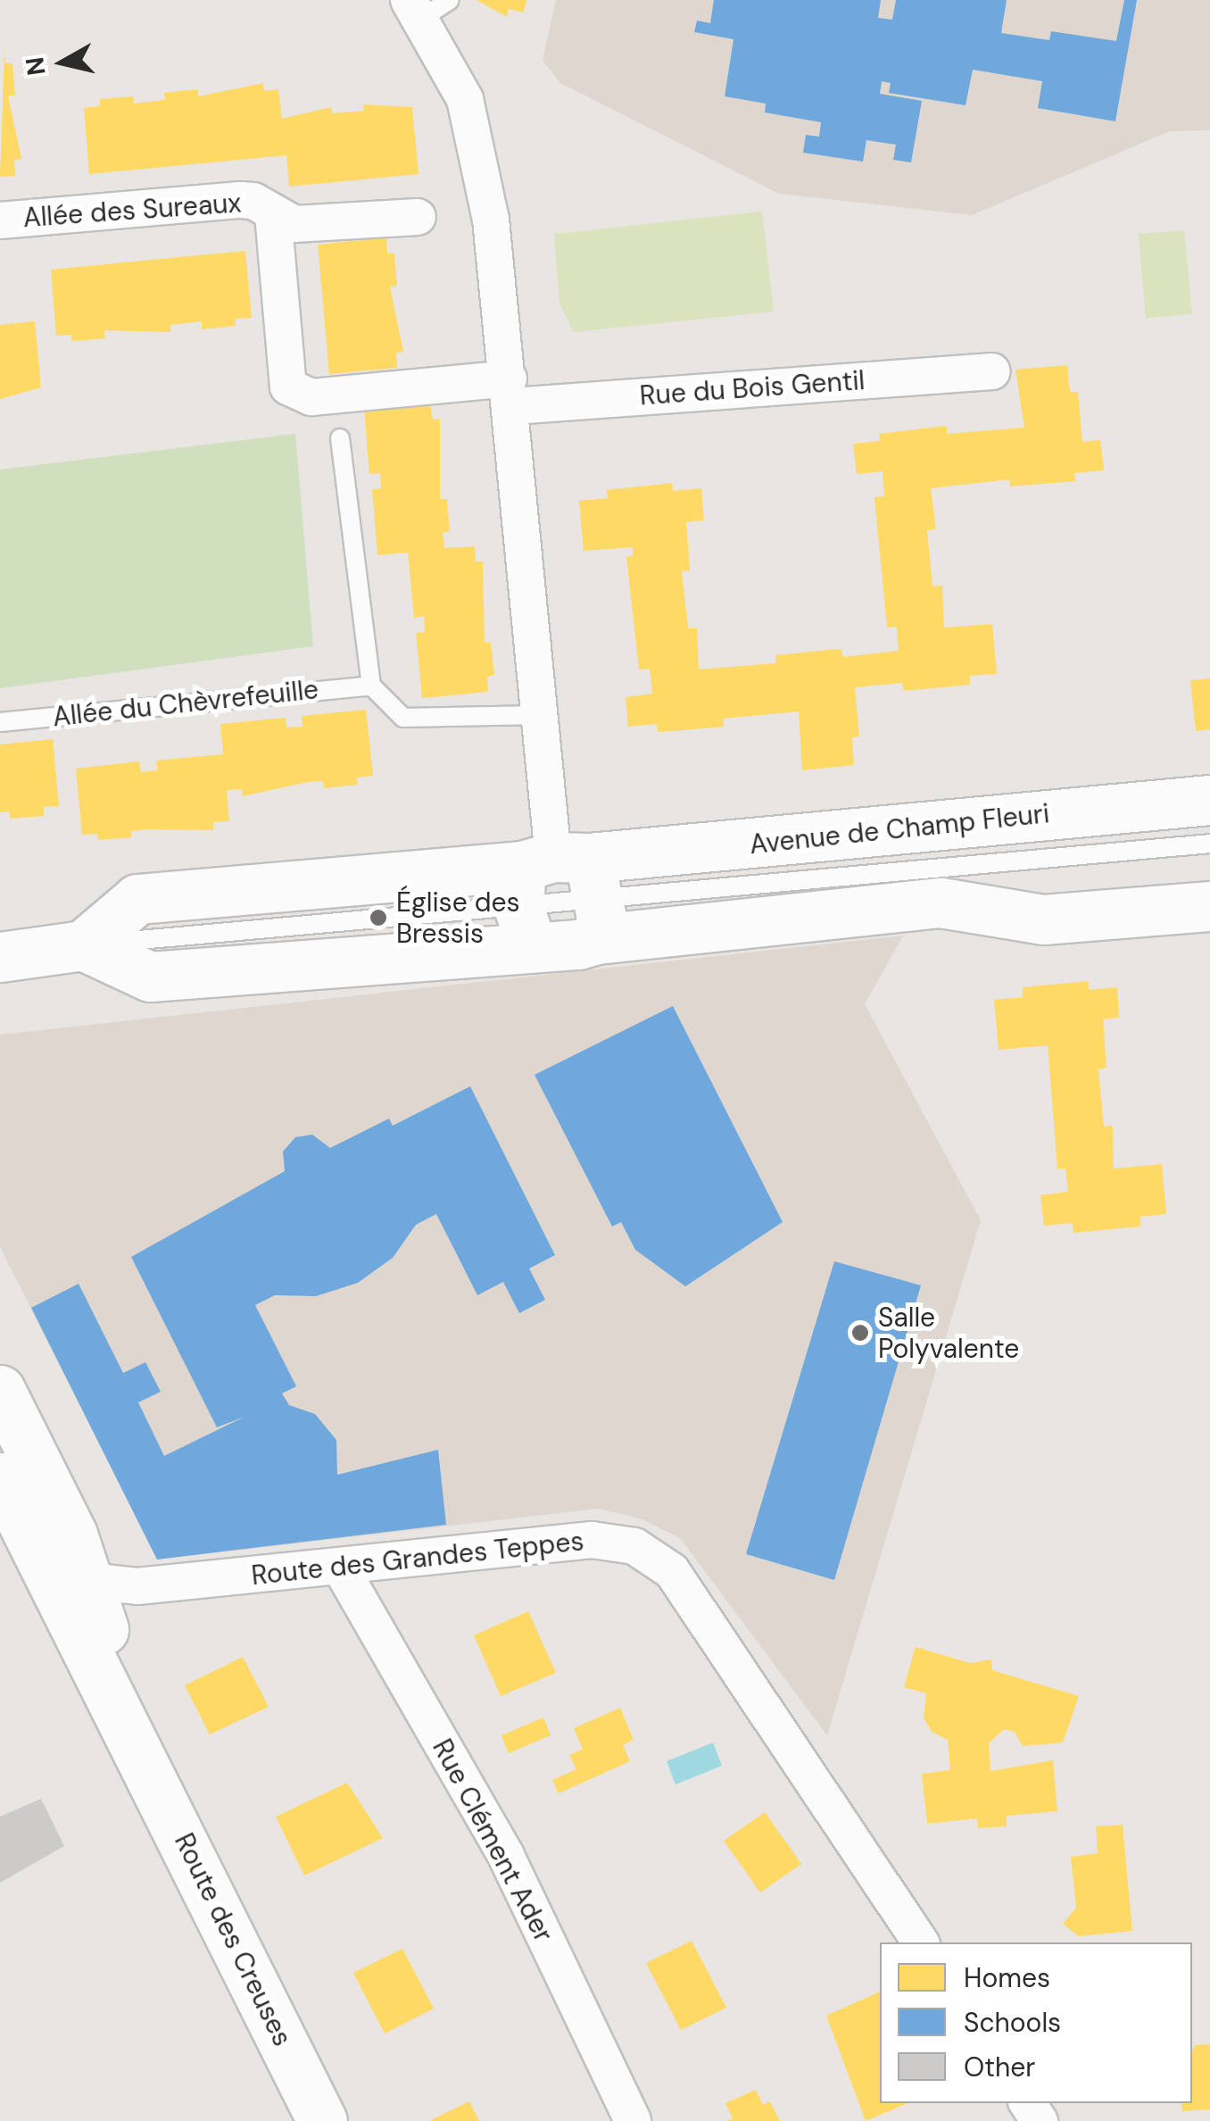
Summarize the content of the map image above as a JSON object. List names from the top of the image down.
{
  "streets": {
    "street": [
      "Allée des Sureaux",
      "Rue du Bois Gentil",
      "Avenue de Champ Fleuri",
      "Route des Grandes Teppes",
      "Rue Clément Ader",
      "Route des Creuses"
    ],
    "lane": ["Allée du Chèvrefeuille"]
  },
  "crossings": [
    ["Allée des Sureaux", "Rue du Bois Gentil"],
    ["Route des Grandes Teppes", "Rue Clément Ader"],
    ["Route des Grandes Teppes", "Route des Creuses"]
  ],
  "places": ["Église des Bressis", "Salle Polyvalente"],
  "legend": ["Homes", "Schools", "Other"],
  "north": "left"
}
